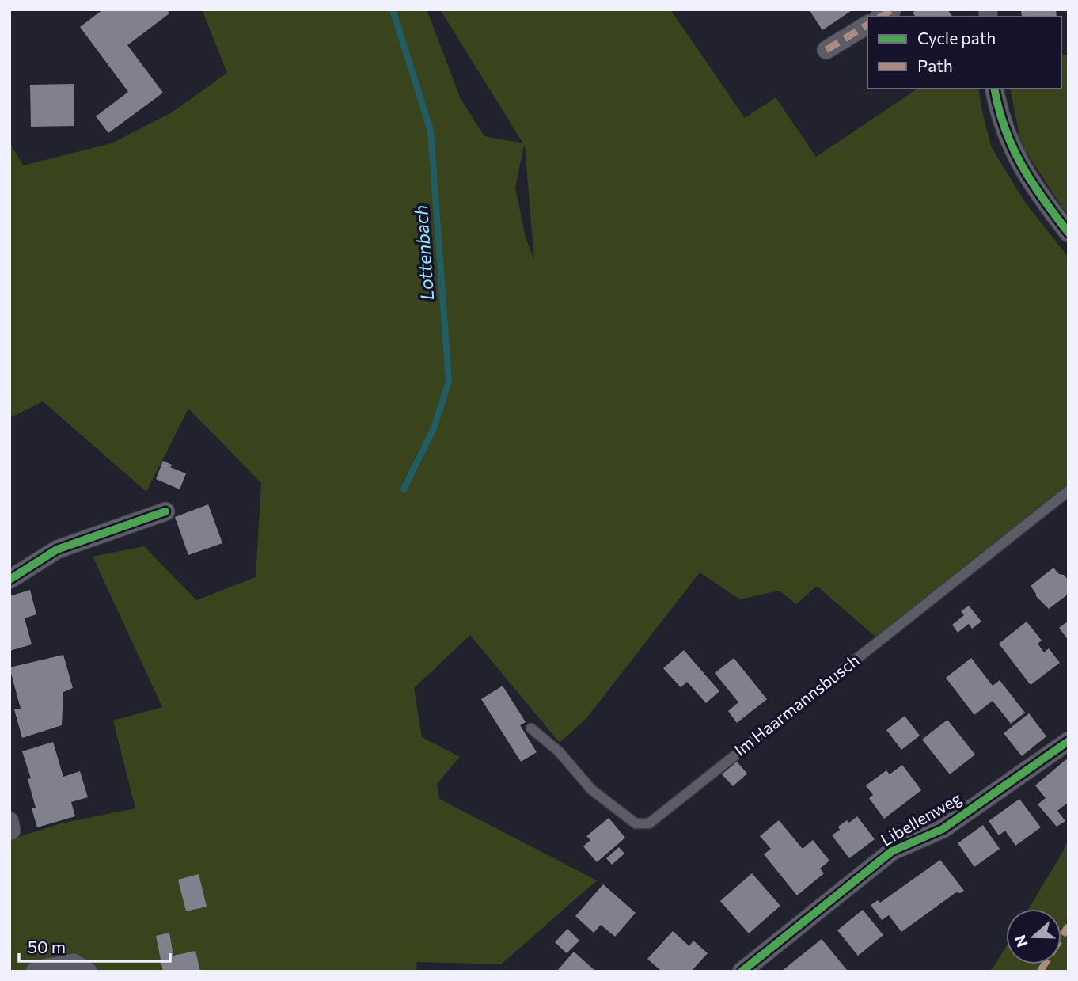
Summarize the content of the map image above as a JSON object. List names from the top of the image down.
{
  "streets": {
    "street": ["Libellenweg"],
    "lane": ["Im Haarmannsbusch"]
  },
  "water": ["Lottenbach"],
  "legend": ["Cycle path", "Path"],
  "scale_bar": "50 m",
  "north": "left"
}
